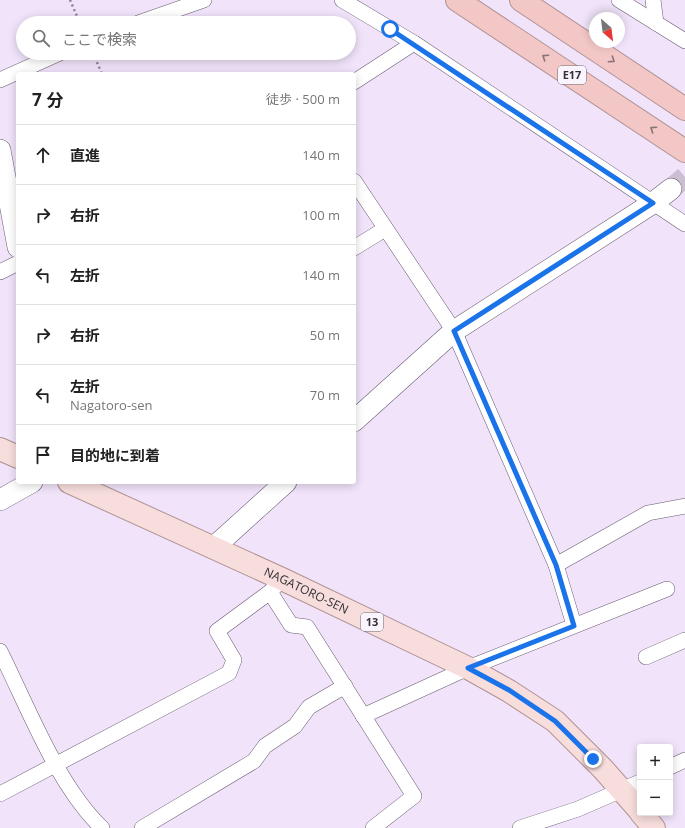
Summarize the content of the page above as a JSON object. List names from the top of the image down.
{
  "streets": {
    "highway": ["E17"],
    "main road": ["NAGATORO-SEN", "13"]
  },
  "north": "bottom right",
  "page": {
    "search": "ここで検索",
    "heading": ["7 分", "徒歩 · 500 m"],
    "list": [
      ["直進", "140 m"],
      ["右折", "100 m"],
      ["左折", "140 m"],
      ["右折", "50 m"],
      ["左折", "Nagatoro-sen", "70 m"],
      "目的地に到着"
    ],
    "map_buttons": ["+", "−"]
  }
}
